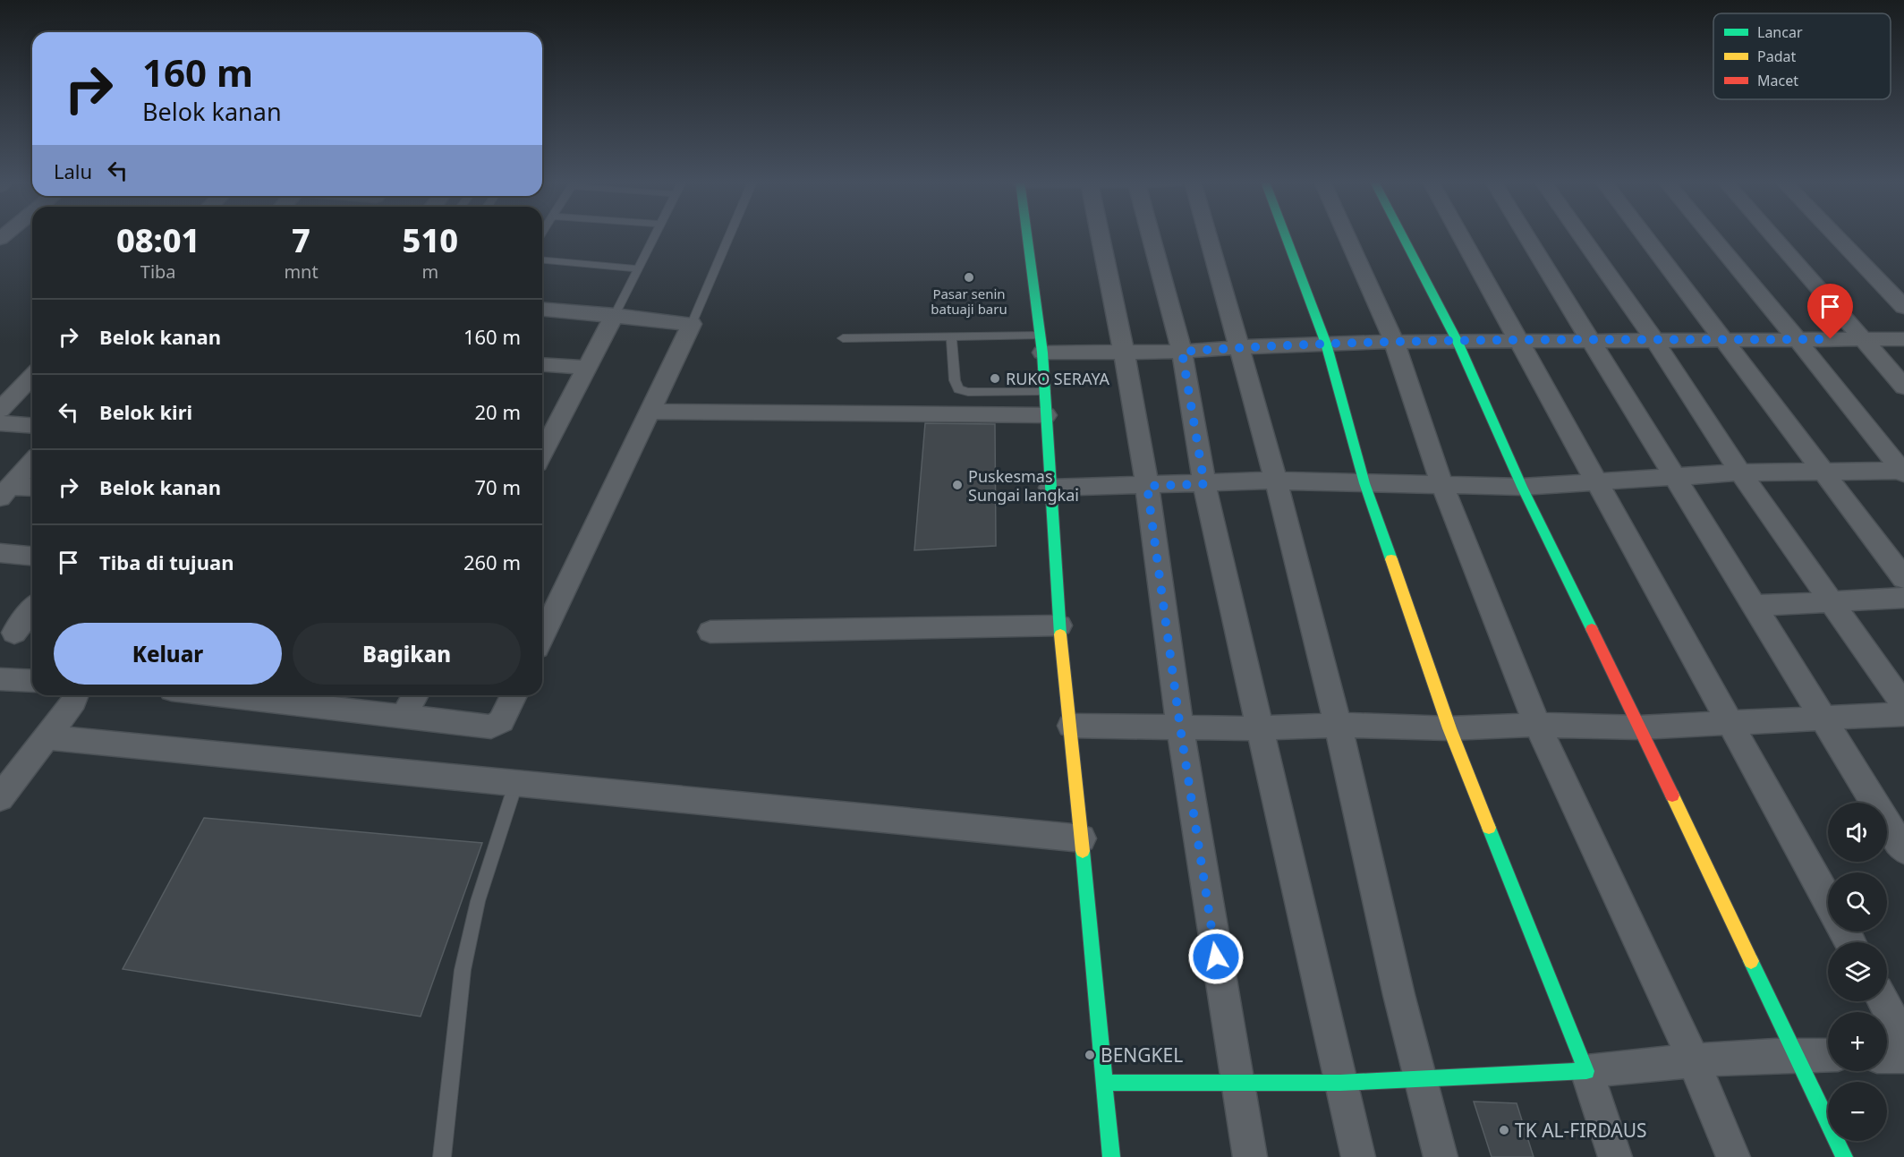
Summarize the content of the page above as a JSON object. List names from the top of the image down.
{
  "places": [
    "Pasar senin batuaji baru",
    "RUKO SERAYA",
    "Puskesmas Sungai langkai",
    "BENGKEL",
    "TK AL-FIRDAUS"
  ],
  "legend": ["Lancar", "Padat", "Macet"],
  "page": {
    "turn": ["160 m", "Belok kanan"],
    "then": "Lalu",
    "eta": [
      "08:01",
      "Tiba",
      "7",
      "mnt",
      "510",
      "m"
    ],
    "list": [
      {
        "name": "Belok kanan",
        "value": "160 m"
      },
      {
        "name": "Belok kiri",
        "value": "20 m"
      },
      {
        "name": "Belok kanan",
        "value": "70 m"
      },
      {
        "name": "Tiba di tujuan",
        "value": "260 m"
      }
    ],
    "buttons": ["Keluar", "Bagikan"],
    "map_buttons": ["+", "−"]
  }
}
